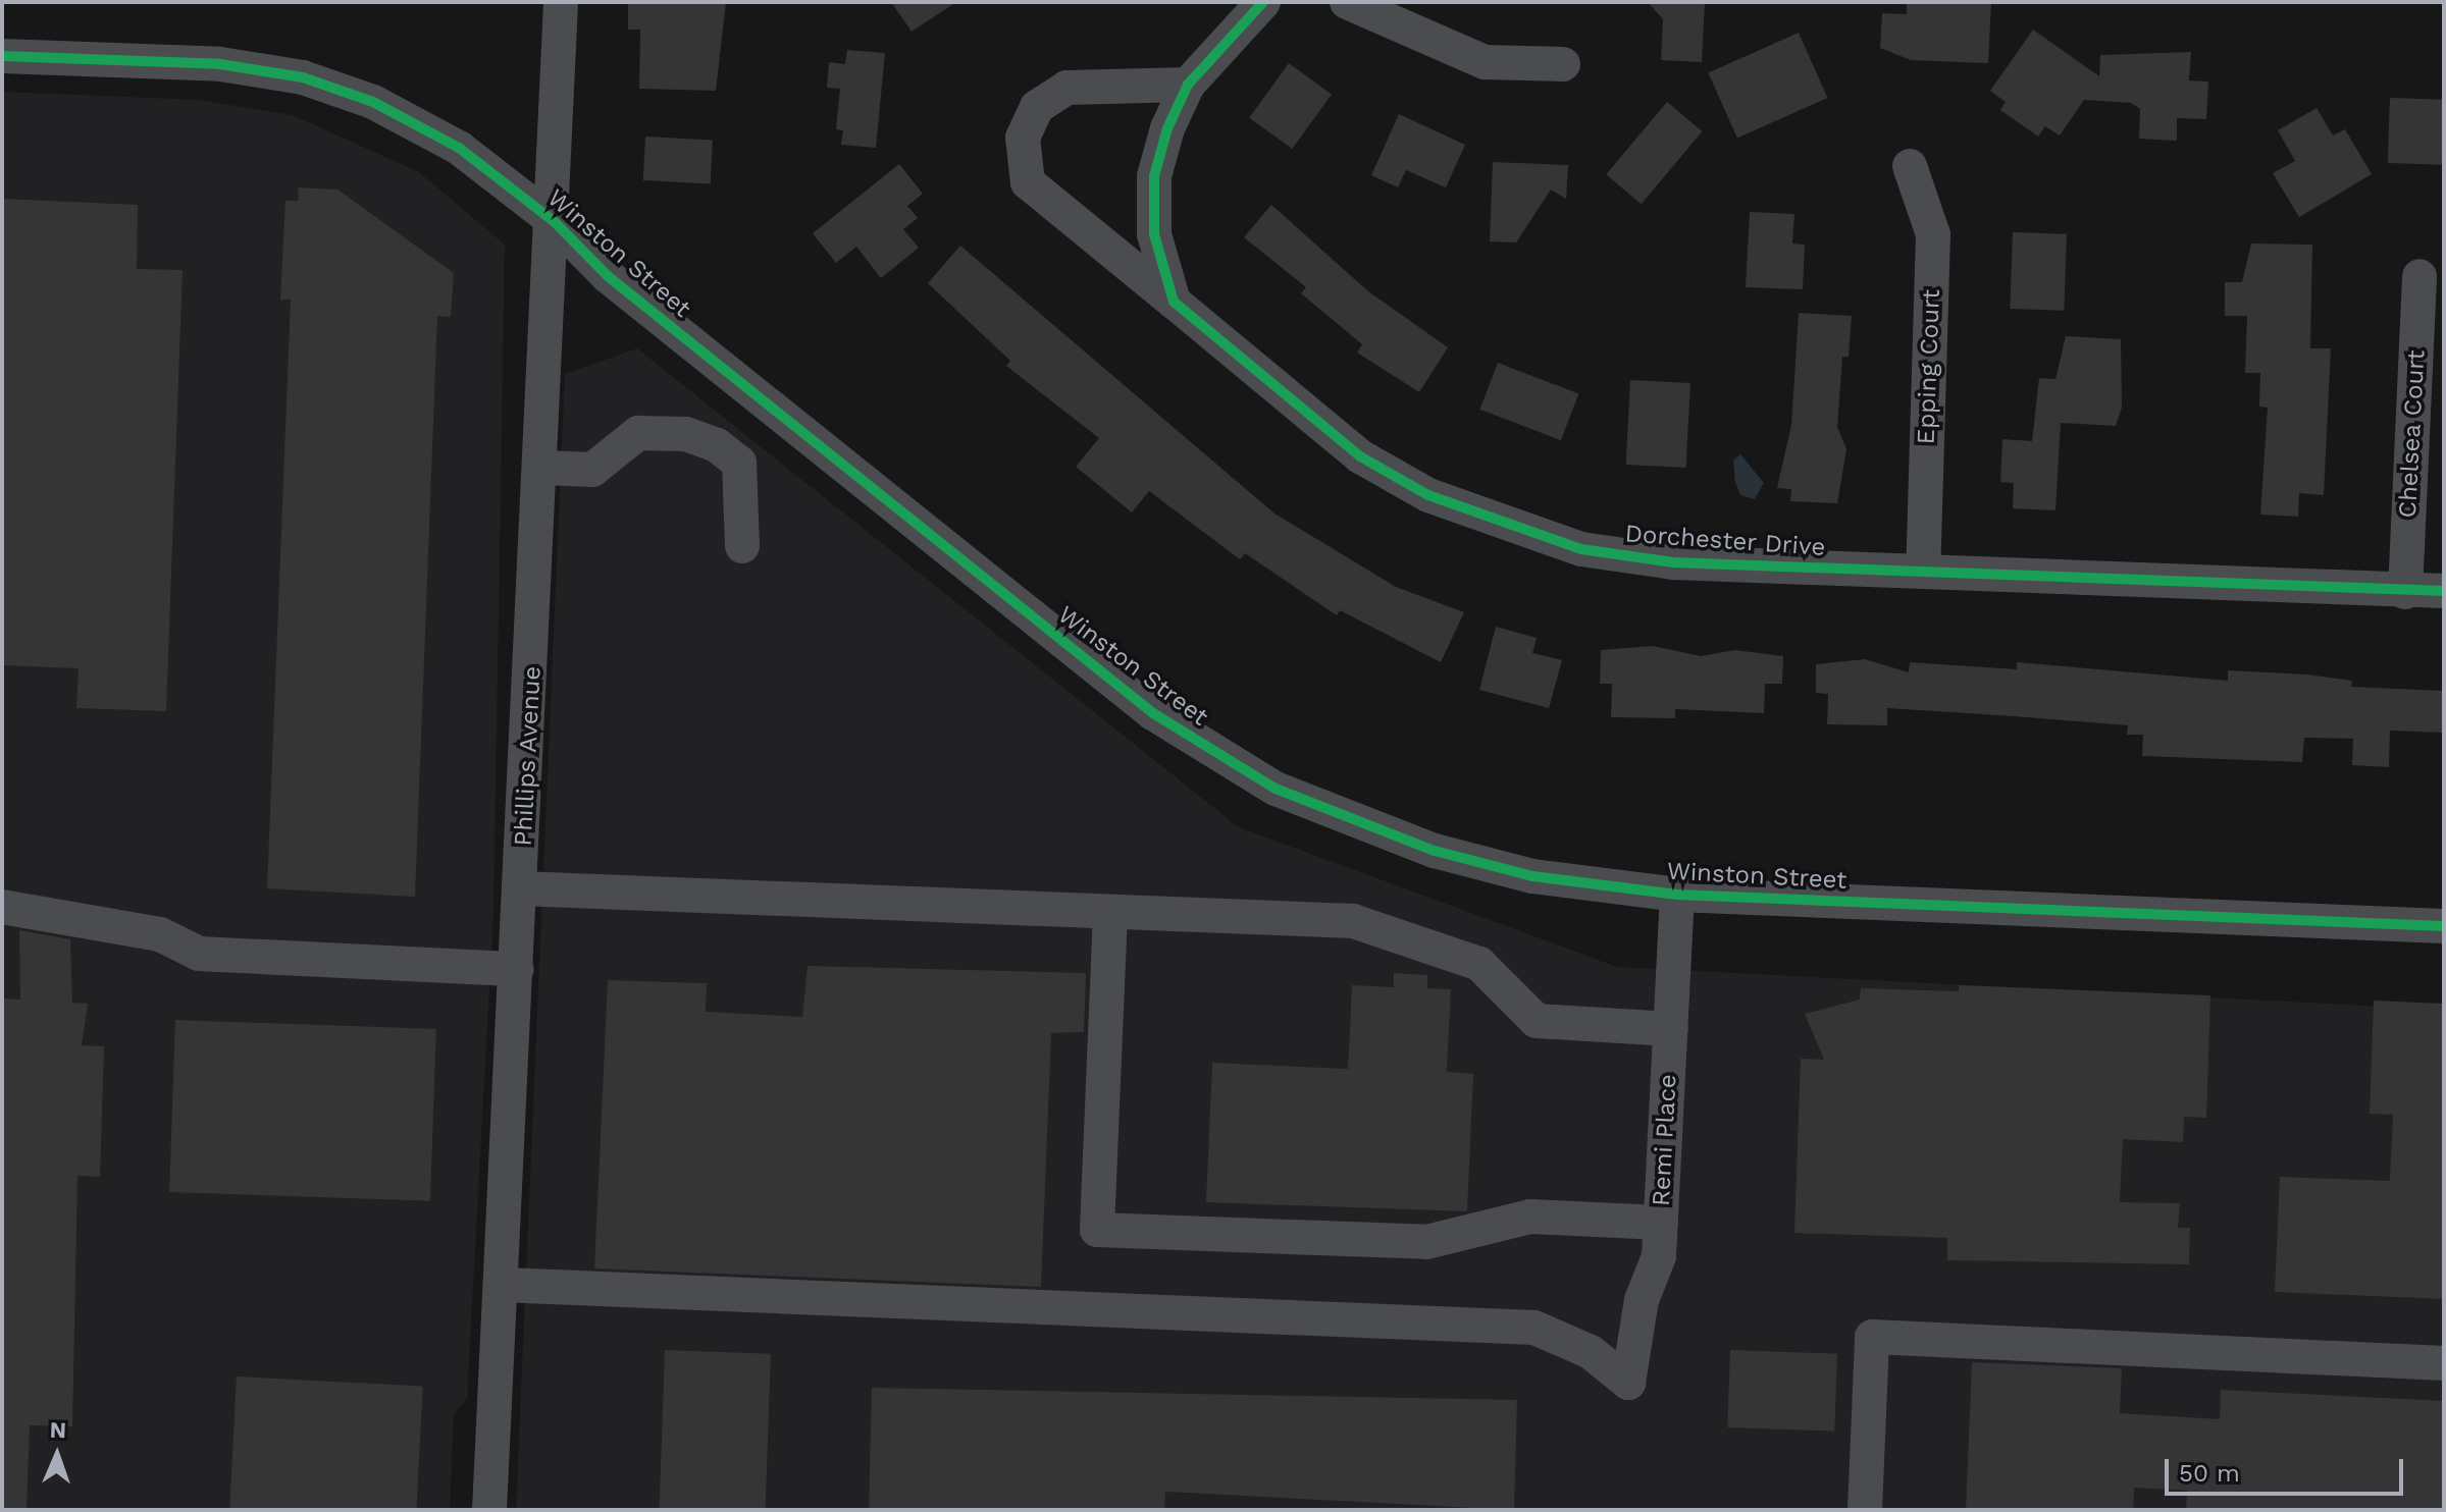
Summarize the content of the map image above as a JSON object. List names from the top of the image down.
{
  "streets": {
    "street": [
      "Winston Street",
      "Epping Court",
      "Chelsea Court",
      "Dorchester Drive",
      "Phillips Avenue",
      "Remi Place"
    ]
  },
  "crossings": [
    ["Winston Street", "Phillips Avenue"],
    ["Winston Street", "Remi Place"],
    ["Epping Court", "Dorchester Drive"],
    ["Chelsea Court", "Dorchester Drive"],
    ["Phillips Avenue", "Remi Place"]
  ],
  "scale_bar": "50 m",
  "north": "top"
}
